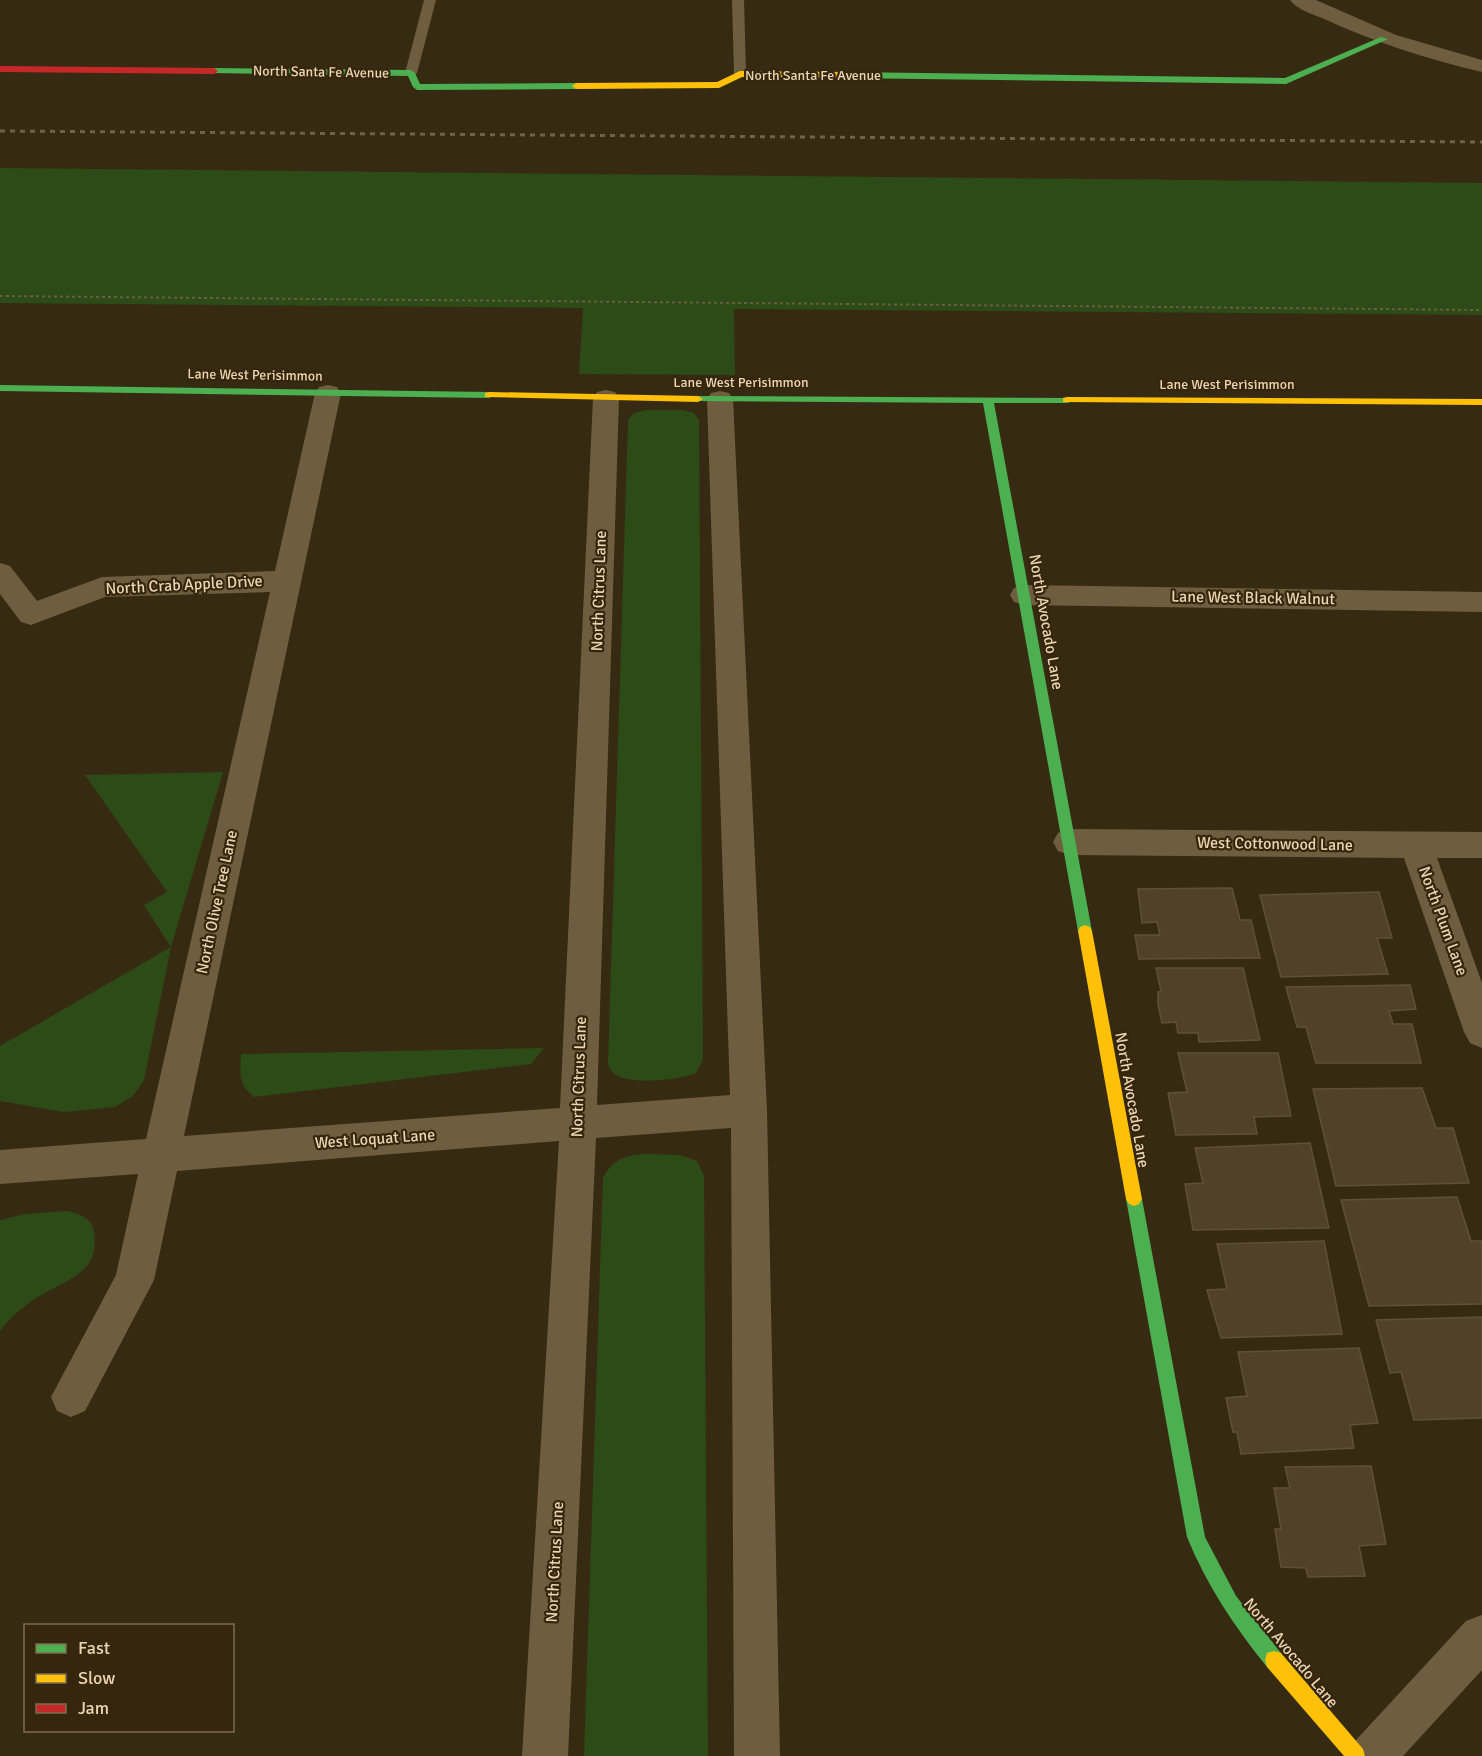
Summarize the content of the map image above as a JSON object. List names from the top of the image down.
{
  "streets": {
    "street": [
      "North Santa Fe Avenue",
      "Lane West Perisimmon",
      "North Crab Apple Drive",
      "North Citrus Lane",
      "Lane West Black Walnut",
      "North Avocado Lane",
      "West Cottonwood Lane",
      "North Olive Tree Lane",
      "North Plum Lane",
      "West Loquat Lane"
    ]
  },
  "crossings": [
    ["Lane West Perisimmon", "North Citrus Lane"],
    ["Lane West Perisimmon", "North Avocado Lane"],
    ["Lane West Perisimmon", "North Olive Tree Lane"],
    ["North Crab Apple Drive", "North Olive Tree Lane"],
    ["North Citrus Lane", "West Loquat Lane"],
    ["Lane West Black Walnut", "North Avocado Lane"],
    ["North Avocado Lane", "West Cottonwood Lane"],
    ["West Cottonwood Lane", "North Plum Lane"],
    ["North Olive Tree Lane", "West Loquat Lane"]
  ],
  "legend": ["Fast", "Slow", "Jam"]
}
